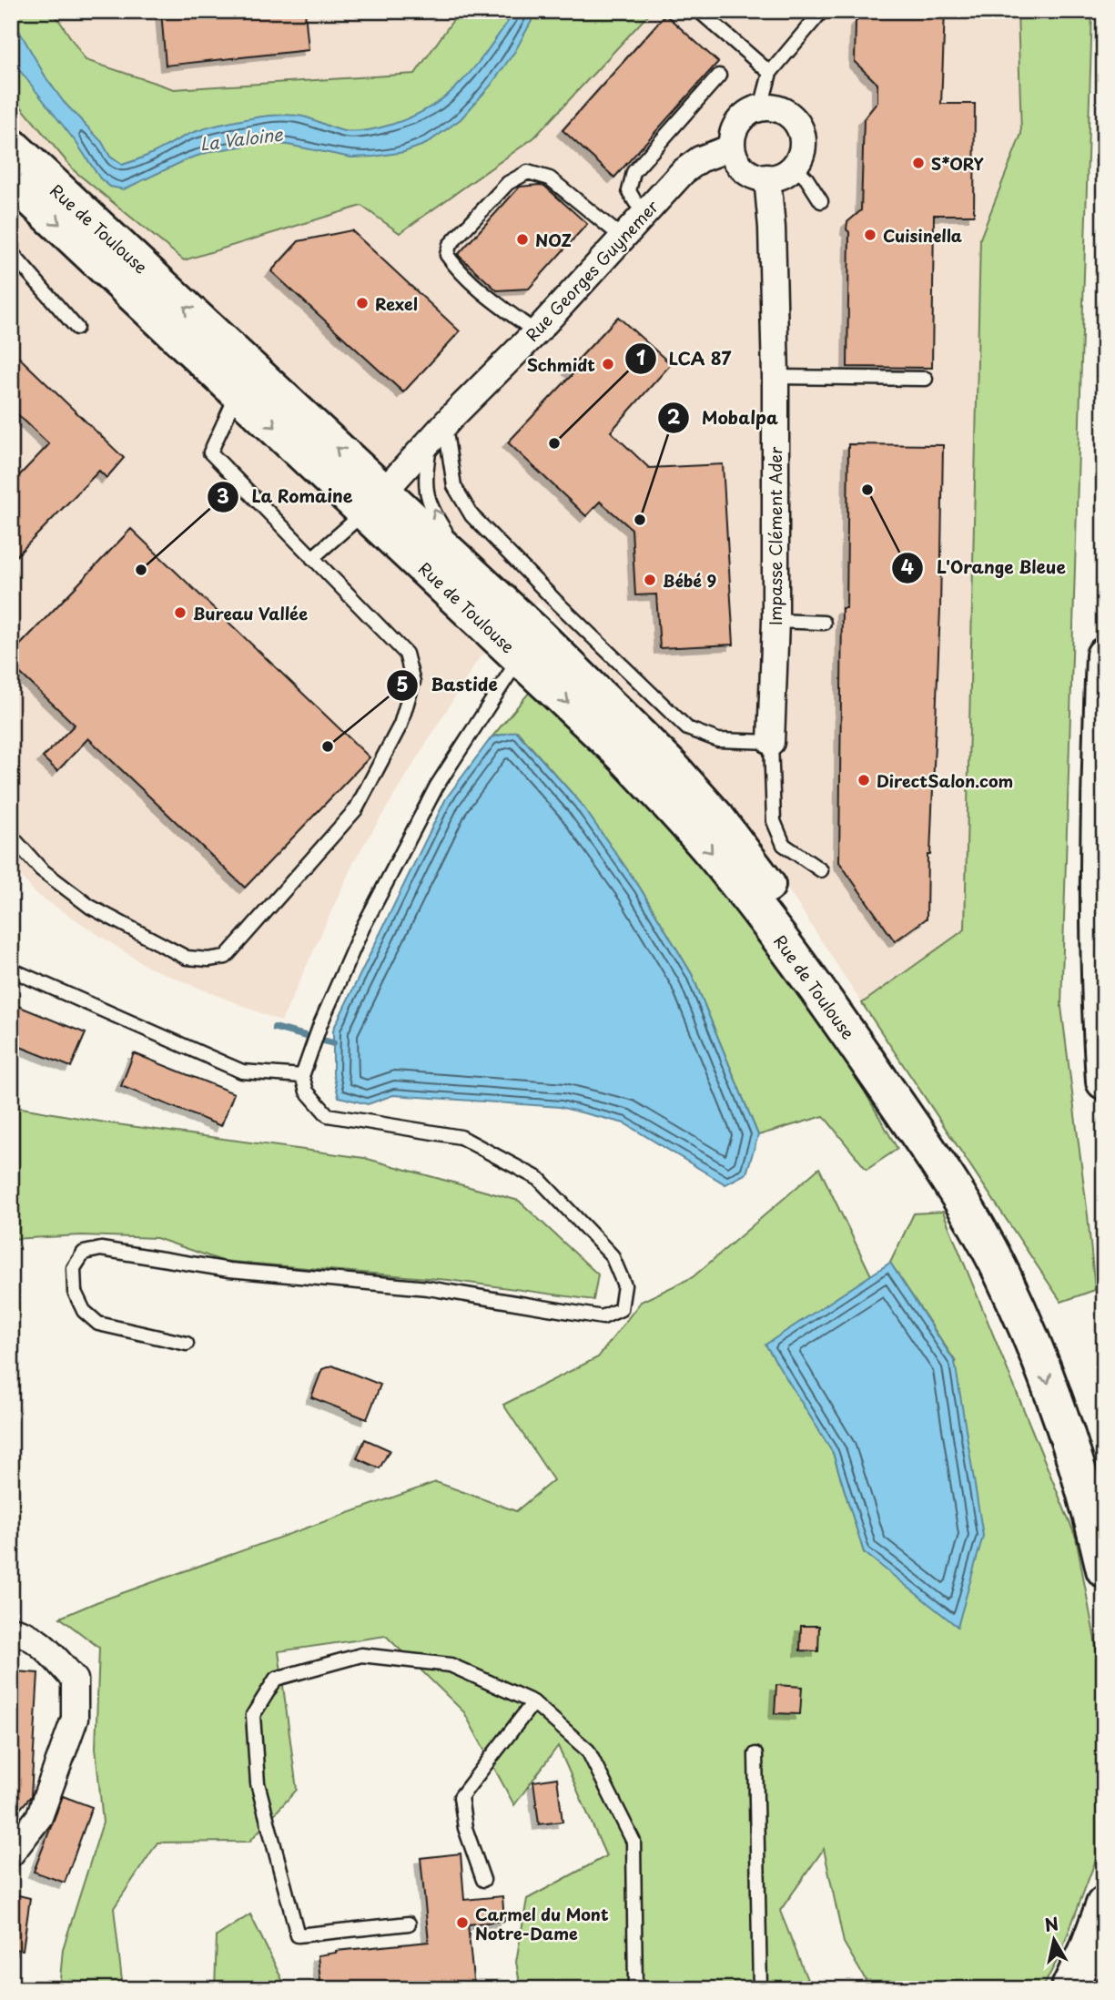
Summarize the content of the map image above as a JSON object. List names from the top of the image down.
{
  "streets": {
    "main road": ["Rue de Toulouse"],
    "street": ["Rue Georges Guynemer", "Impasse Clément Ader"]
  },
  "crossings": [
    ["Rue de Toulouse", "Rue Georges Guynemer"],
    ["Rue Georges Guynemer", "Impasse Clément Ader"]
  ],
  "water": ["La Valoine"],
  "places": [
    "S*ORY",
    "Cuisinella",
    "NOZ",
    "Rexel",
    "Schmidt",
    "LCA 87",
    "L'Orange Bleue",
    "Mobalpa",
    "La Romaine",
    "Bébé 9",
    "Bureau Vallée",
    "Bastide",
    "DirectSalon.com",
    "Carmel du Mont Notre-Dame"
  ],
  "north": "top"
}
